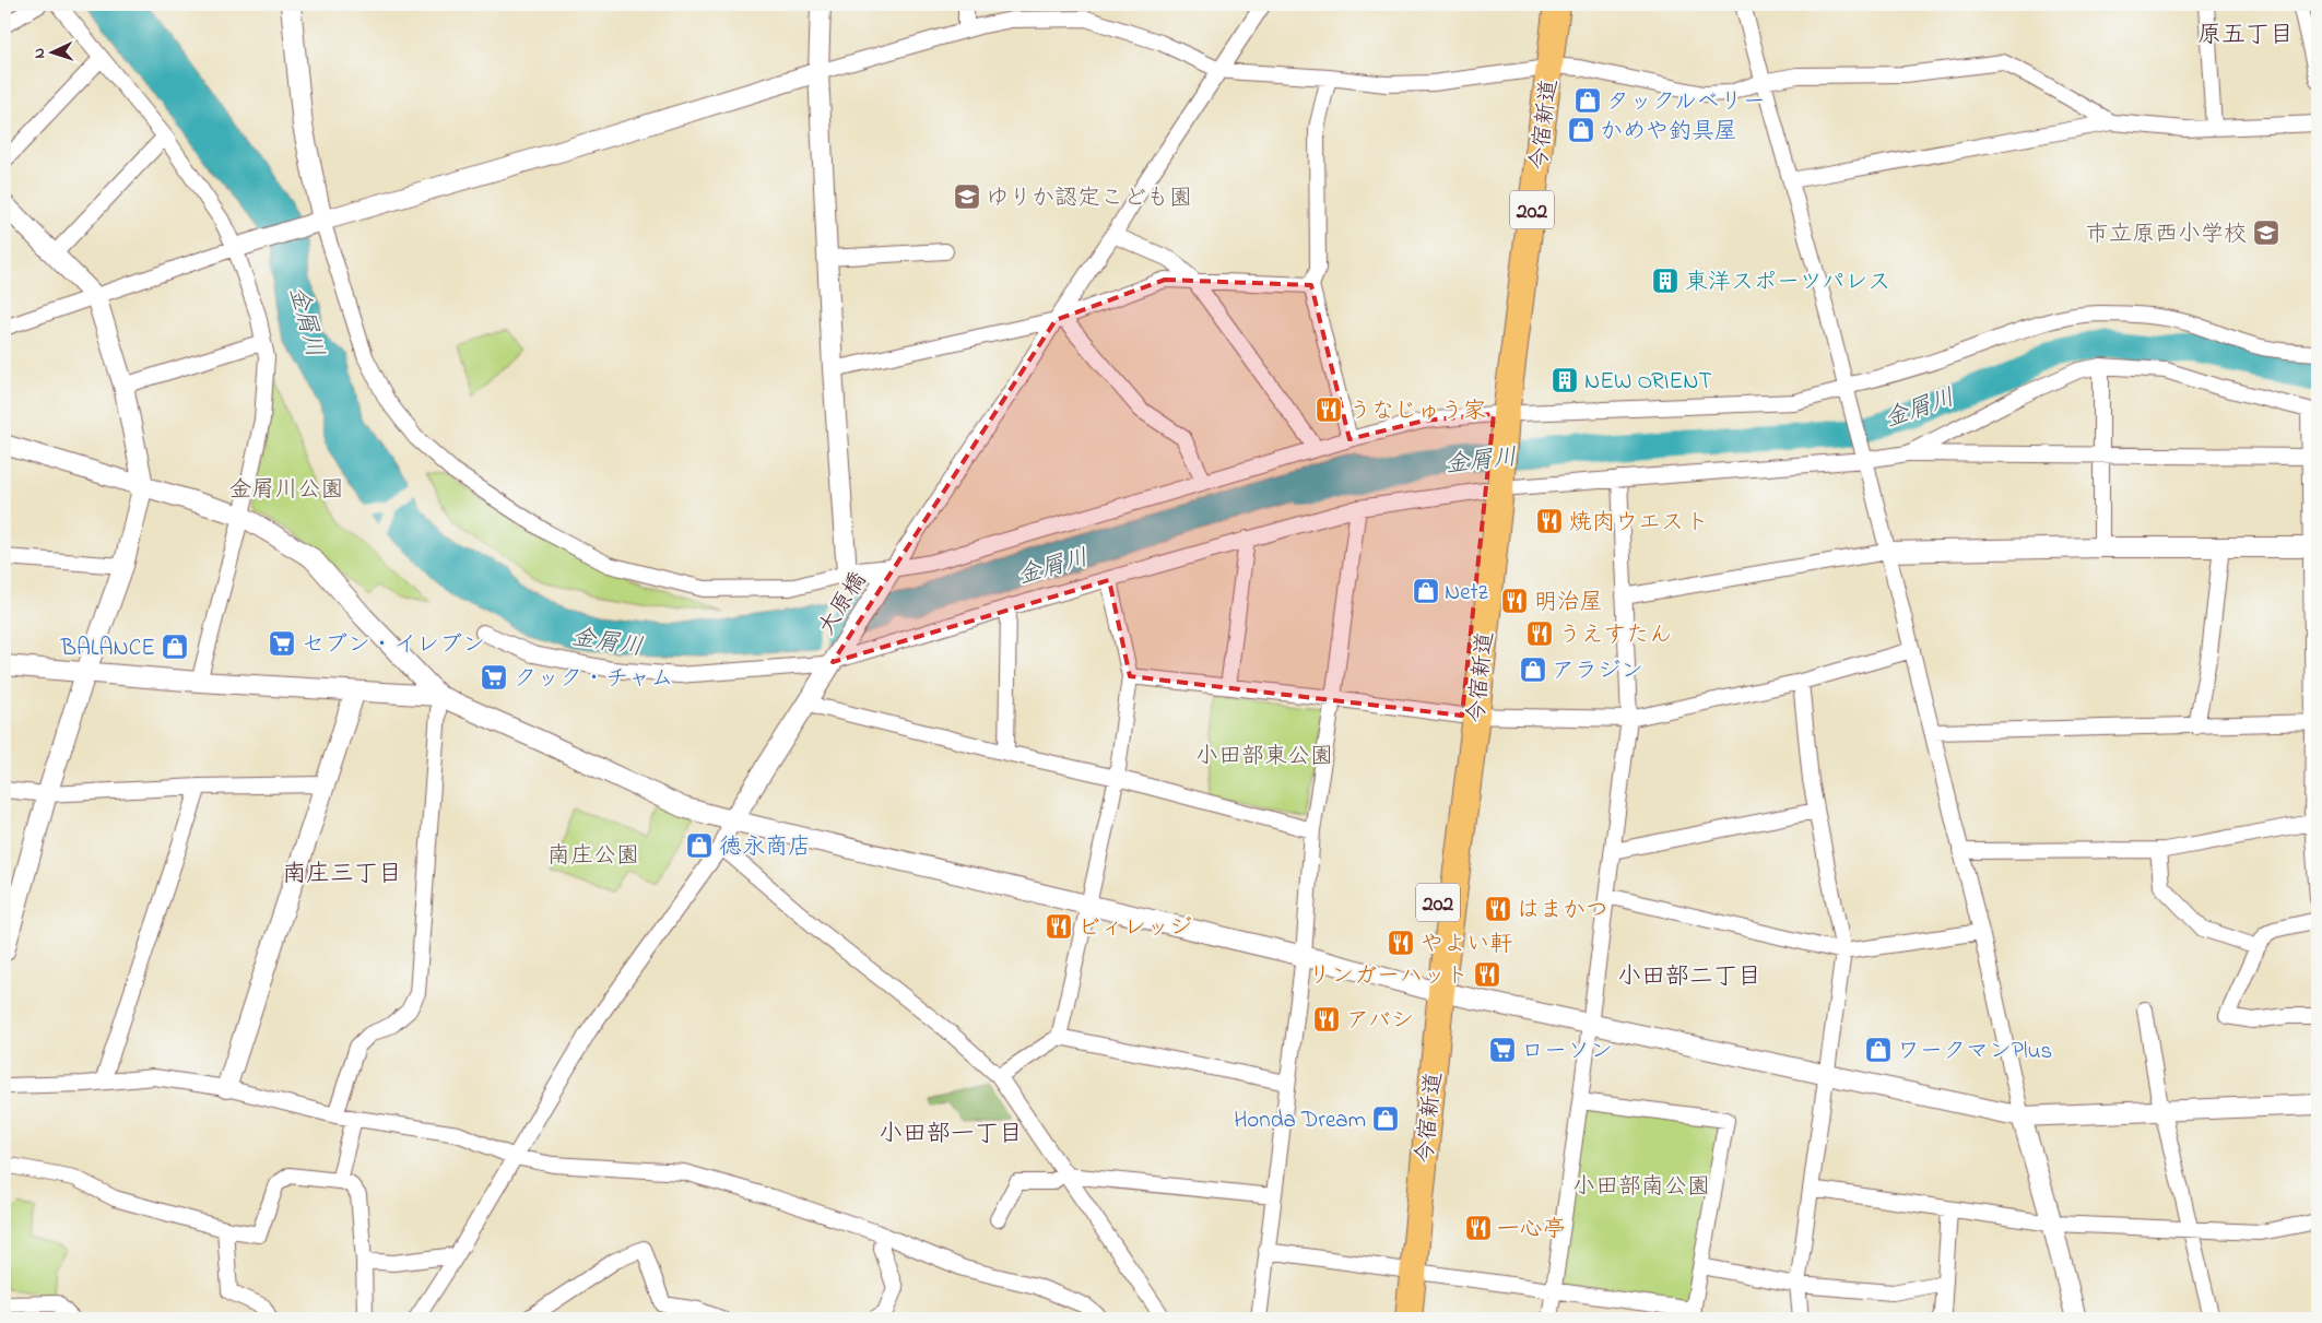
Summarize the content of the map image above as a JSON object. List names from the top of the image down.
{
  "streets": {
    "highway": ["今宿新道", "202"],
    "street": ["大原橋"]
  },
  "districts": [
    "原五丁目",
    "南庄三丁目",
    "小田部二丁目",
    "小田部一丁目"
  ],
  "water": ["金屑川"],
  "parks": [
    "金屑川公園",
    "小田部東公園",
    "南庄公園",
    "小田部南公園"
  ],
  "places": {
    "shop": [
      "タックルベリー",
      "かめや釣具屋",
      "Netz",
      "BALANCE",
      "アラジン",
      "徳永商店",
      "ワークマンPlus",
      "Honda Dream"
    ],
    "school or university": ["ゆりか認定こども園", "市立原西小学校"],
    "building": ["東洋スポーツパレス", "NEW ORIENT"],
    "restaurant": [
      "うなじゅう家",
      "焼肉ウエスト",
      "明治屋",
      "うえすたん",
      "はまかつ",
      "ビィレッジ",
      "やよい軒",
      "リンガーハット",
      "アバシ",
      "一心亭"
    ],
    "supermarket": ["セブン・イレブン", "クック・チャム", "ローソン"]
  },
  "north": "left"
}
